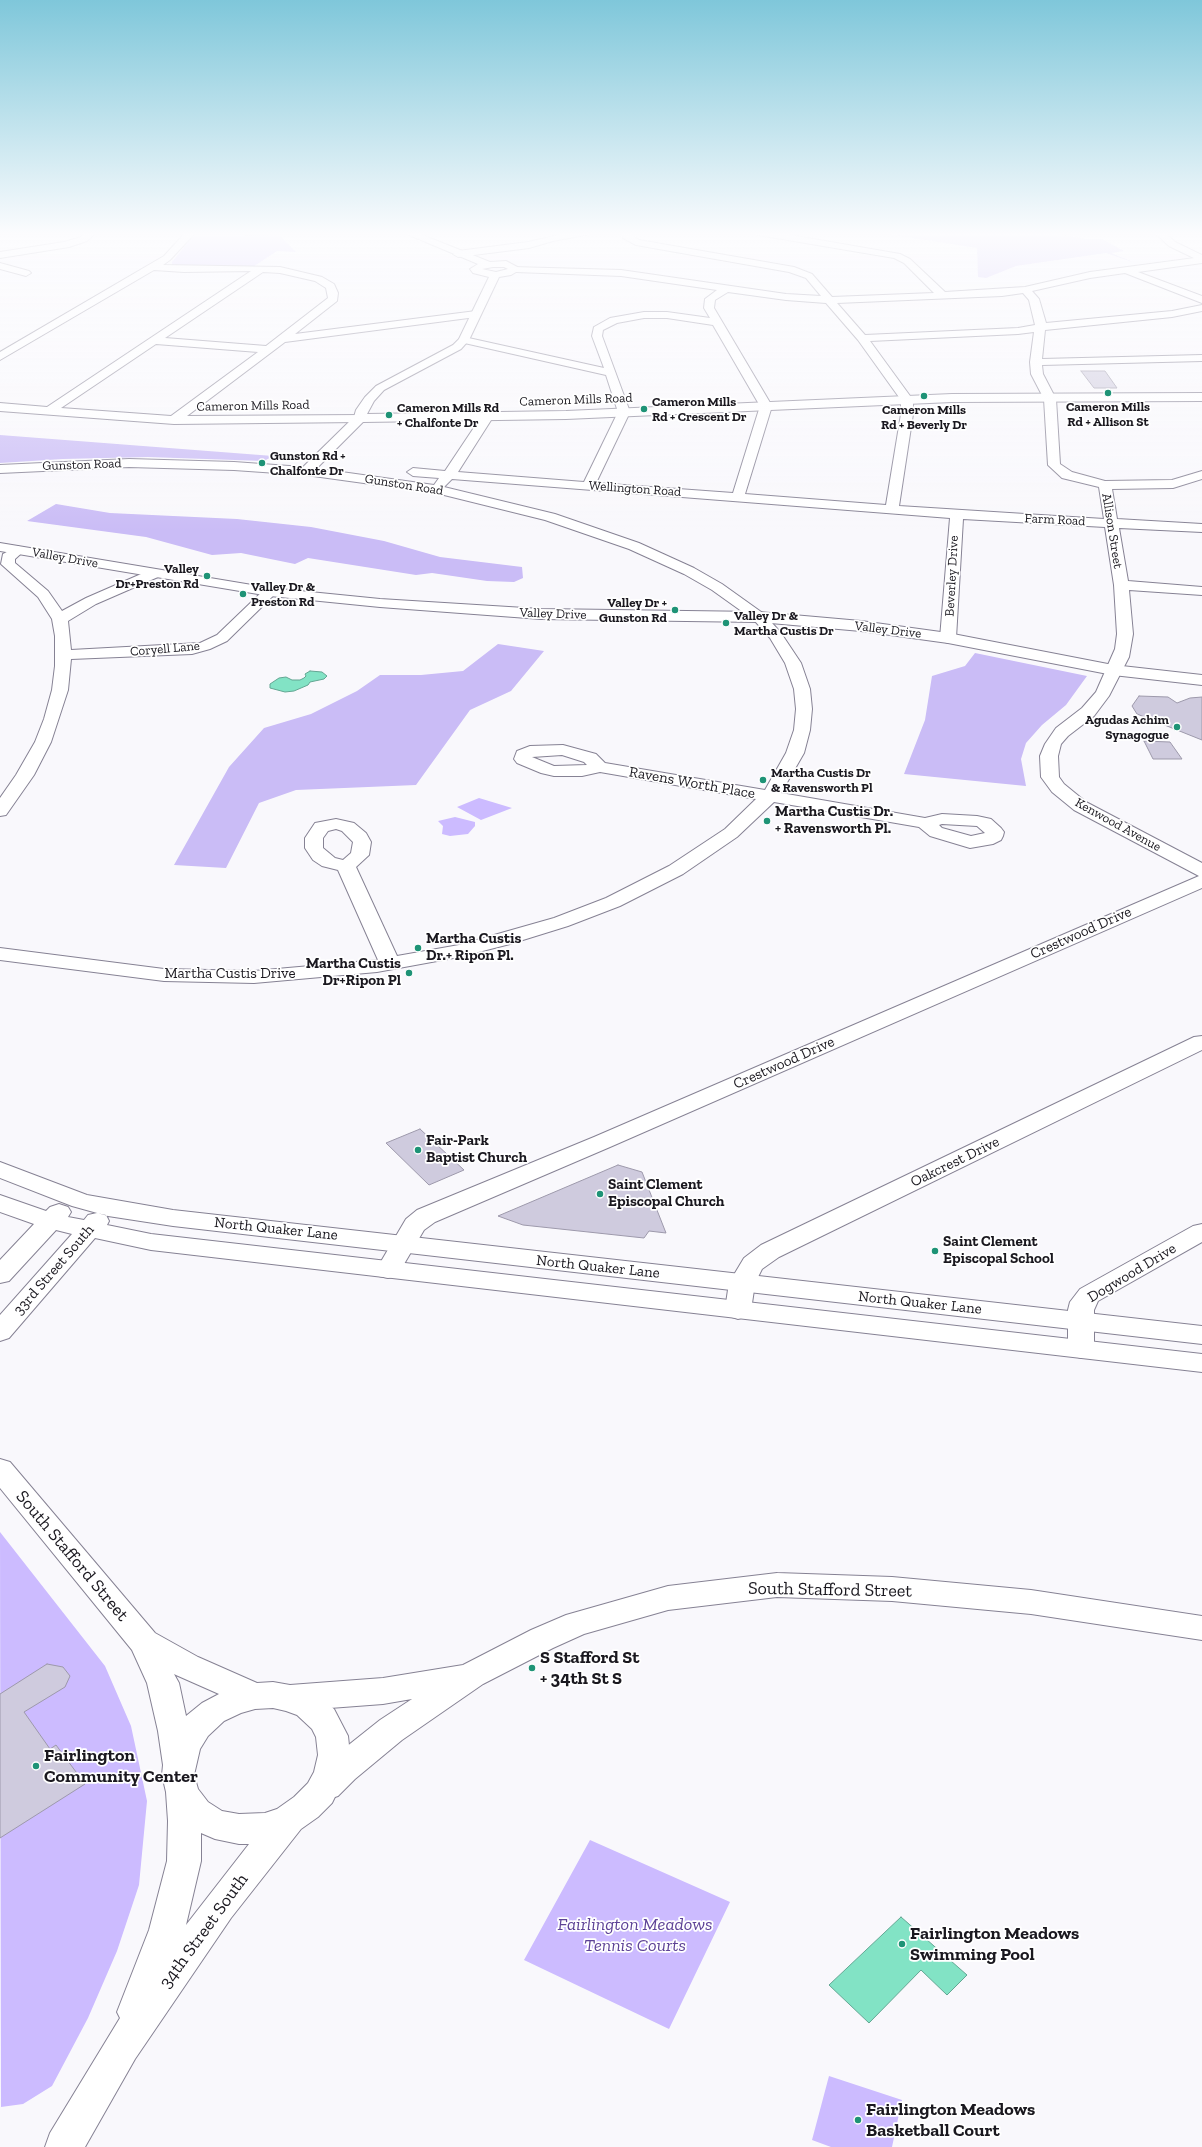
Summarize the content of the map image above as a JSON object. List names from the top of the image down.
{
  "streets": {
    "street": [
      "Cameron Mills Road",
      "Gunston Road",
      "Wellington Road",
      "Farm Road",
      "Allison Street",
      "Valley Drive",
      "Beverley Drive",
      "Coryell Lane",
      "Ravens Worth Place",
      "Kenwood Avenue",
      "Crestwood Drive",
      "Martha Custis Drive",
      "Oakcrest Drive",
      "North Quaker Lane",
      "33rd Street South",
      "Dogwood Drive",
      "South Stafford Street",
      "34th Street South"
    ]
  },
  "crossings": [
    ["Cameron Mills Road", "Allison Street"],
    ["Gunston Road", "Wellington Road"],
    ["Gunston Road", "Valley Drive"],
    ["Gunston Road", "Martha Custis Drive"],
    ["Wellington Road", "Farm Road"],
    ["Wellington Road", "Beverley Drive"],
    ["Farm Road", "Allison Street"],
    ["Farm Road", "Beverley Drive"],
    ["Allison Street", "Valley Drive"],
    ["Allison Street", "Kenwood Avenue"],
    ["Valley Drive", "Beverley Drive"],
    ["Valley Drive", "Coryell Lane"],
    ["Valley Drive", "Kenwood Avenue"],
    ["Valley Drive", "Martha Custis Drive"],
    ["Ravens Worth Place", "Martha Custis Drive"],
    ["Crestwood Drive", "North Quaker Lane"],
    ["Oakcrest Drive", "North Quaker Lane"],
    ["North Quaker Lane", "33rd Street South"],
    ["North Quaker Lane", "Dogwood Drive"],
    ["South Stafford Street", "34th Street South"]
  ],
  "parks": ["Fairlington Meadows Tennis Courts"],
  "places": [
    "Cameron Mills Rd + Allison St",
    "Cameron Mills Rd + Beverly Dr",
    "Cameron Mills Rd + Crescent Dr",
    "Cameron Mills Rd + Chalfonte Dr",
    "Gunston Rd + Chalfonte Dr",
    "Valley Dr+Preston Rd",
    "Valley Dr & Preston Rd",
    "Valley Dr + Gunston Rd",
    "Valley Dr & Martha Custis Dr",
    "Agudas Achim Synagogue",
    "Martha Custis Dr & Ravensworth Pl",
    "Martha Custis Dr. + Ravensworth Pl.",
    "Martha Custis Dr.+ Ripon Pl.",
    "Martha Custis Dr+Ripon Pl",
    "Fair-Park Baptist Church",
    "Saint Clement Episcopal Church",
    "Saint Clement Episcopal School",
    "S Stafford St + 34th St S",
    "Fairlington Community Center",
    "Fairlington Meadows Swimming Pool",
    "Fairlington Meadows Basketball Court"
  ]
}
